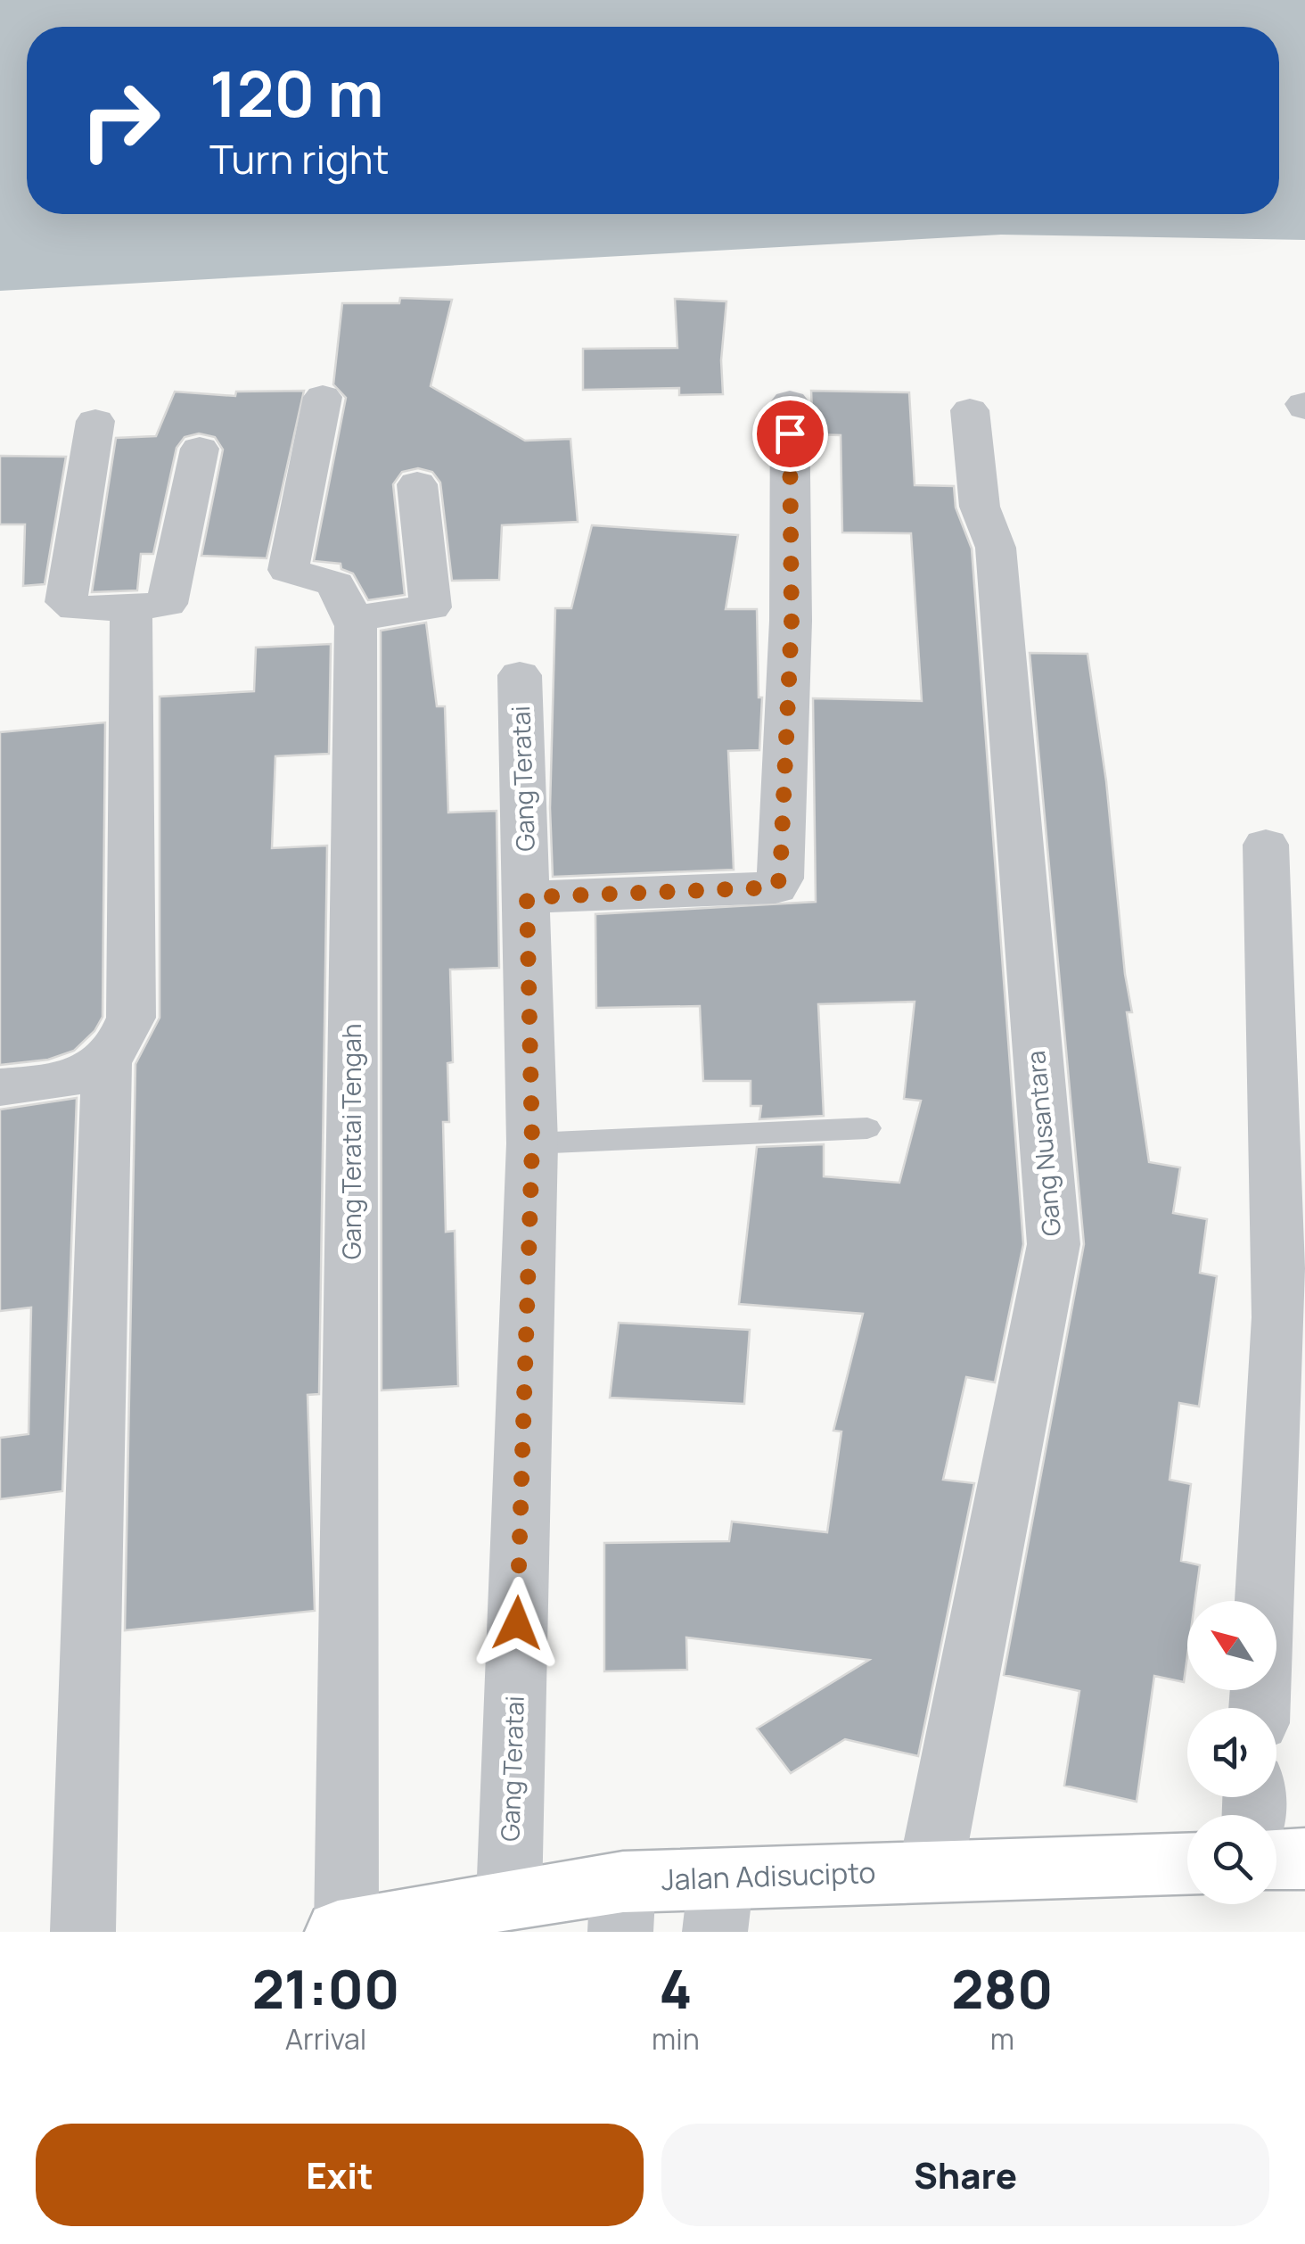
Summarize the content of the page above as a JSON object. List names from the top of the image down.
{
  "streets": {
    "main road": ["Jalan Adisucipto"],
    "street": ["Gang Teratai", "Gang Teratai Tengah", "Gang Nusantara"]
  },
  "crossings": [
    ["Gang Teratai", "Jalan Adisucipto"],
    ["Gang Teratai Tengah", "Jalan Adisucipto"],
    ["Gang Nusantara", "Jalan Adisucipto"]
  ],
  "north": "top left",
  "page": {
    "turn": ["120 m", "Turn right"],
    "eta": [
      "21:00",
      "Arrival",
      "4",
      "min",
      "280",
      "m"
    ],
    "buttons": ["Exit", "Share"]
  }
}
